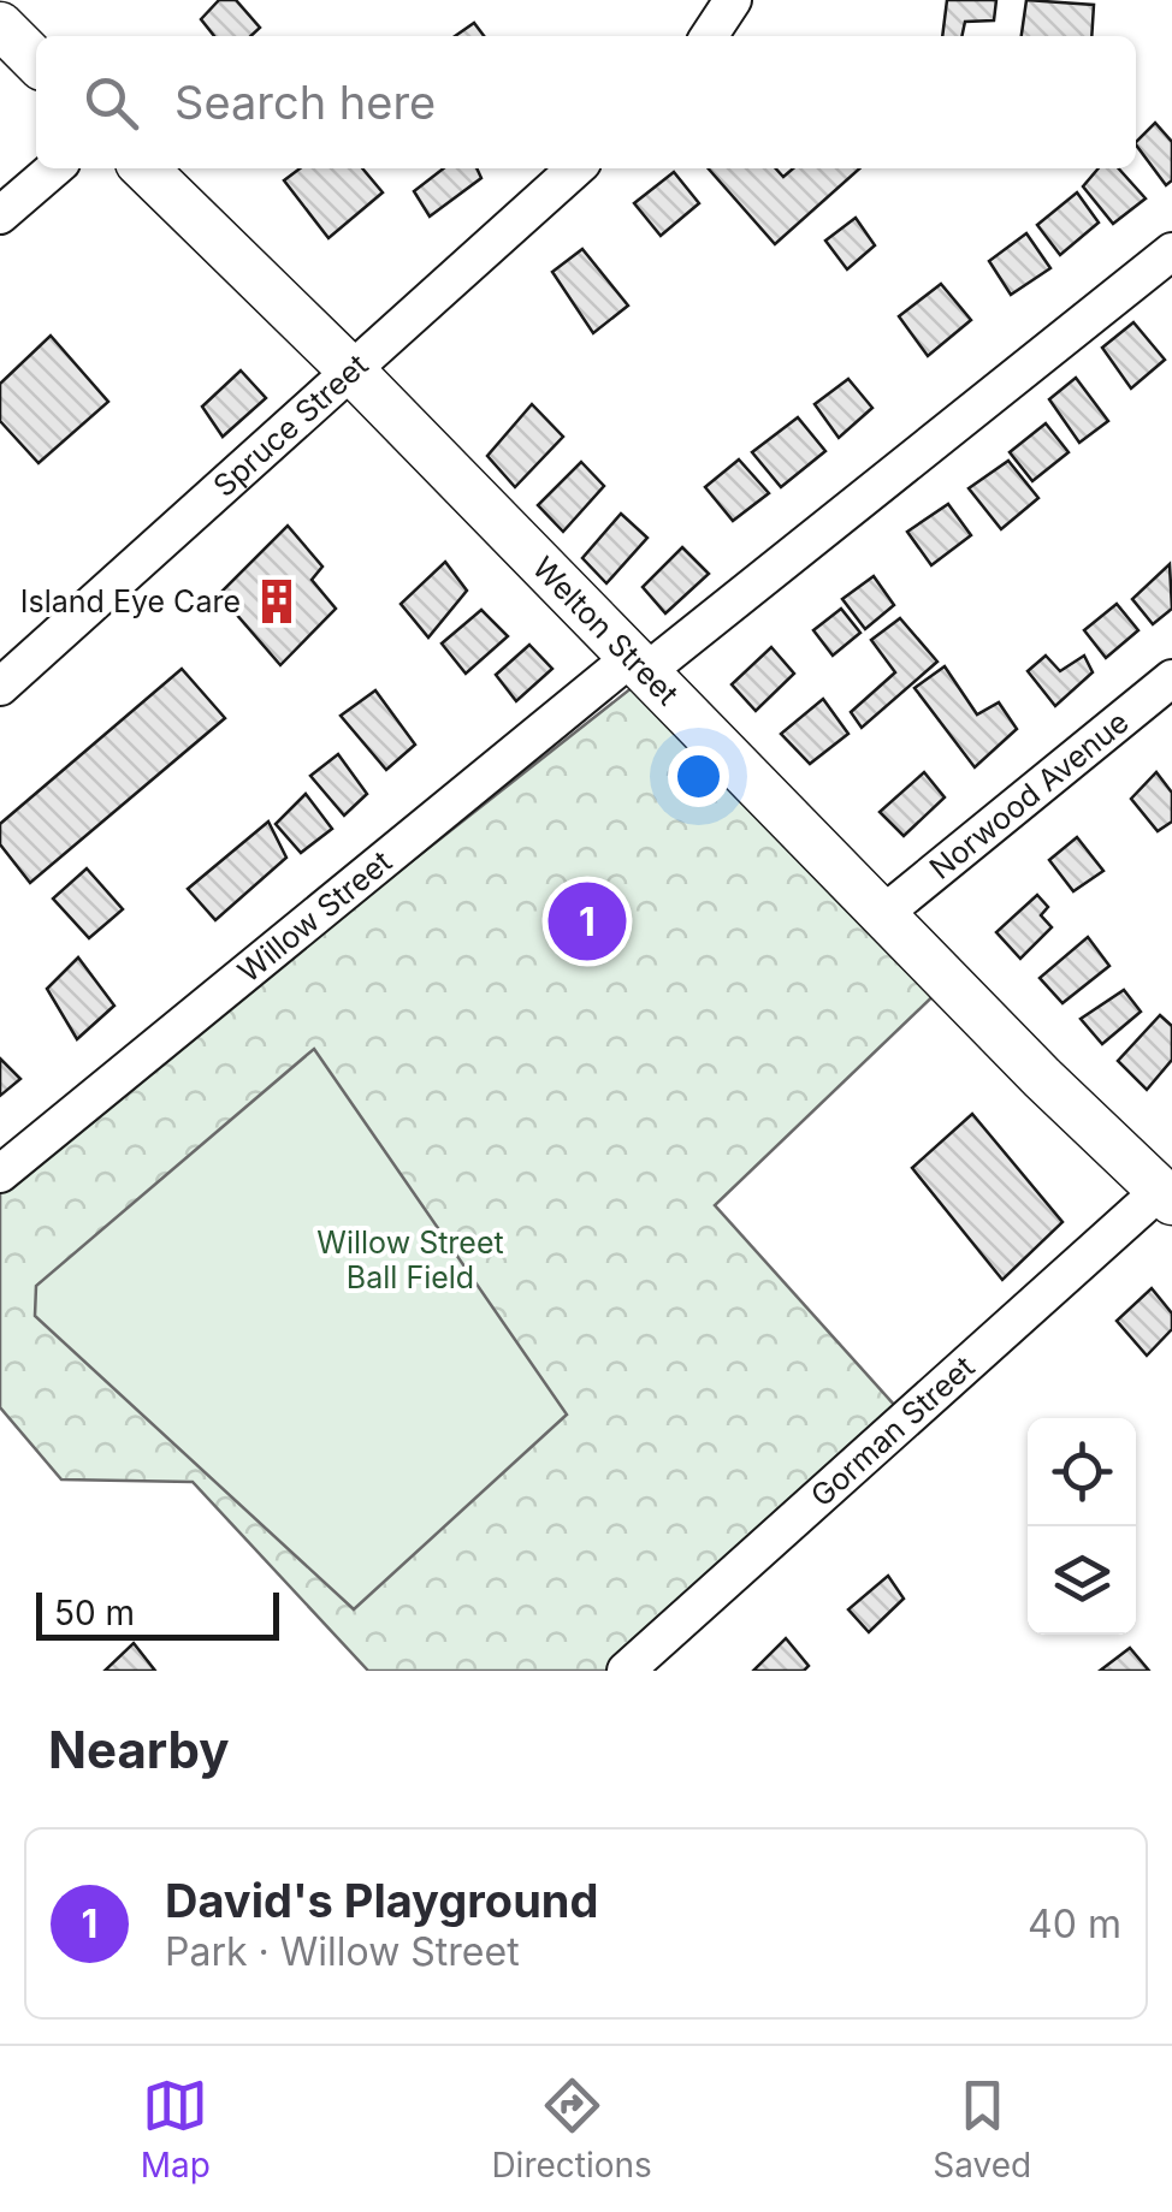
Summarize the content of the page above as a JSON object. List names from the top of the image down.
{
  "streets": {
    "main road": ["Welton Street"],
    "street": [
      "Spruce Street",
      "Norwood Avenue",
      "Willow Street",
      "Gorman Street"
    ]
  },
  "crossings": [
    ["Spruce Street", "Welton Street"],
    ["Welton Street", "Norwood Avenue"],
    ["Welton Street", "Willow Street"],
    ["Welton Street", "Gorman Street"]
  ],
  "parks": ["Willow Street Ball Field"],
  "places": {
    "building": ["Island Eye Care"]
  },
  "scale_bar": "50 m",
  "page": {
    "search": "Search here",
    "pins": "1",
    "scale": "50 m",
    "heading": "Nearby",
    "list": [
      {
        "mark": "1",
        "name": "David's Playground",
        "note": "Park · Willow Street",
        "value": "40 m"
      }
    ],
    "nav": ["Map", "Directions", "Saved"]
  }
}
